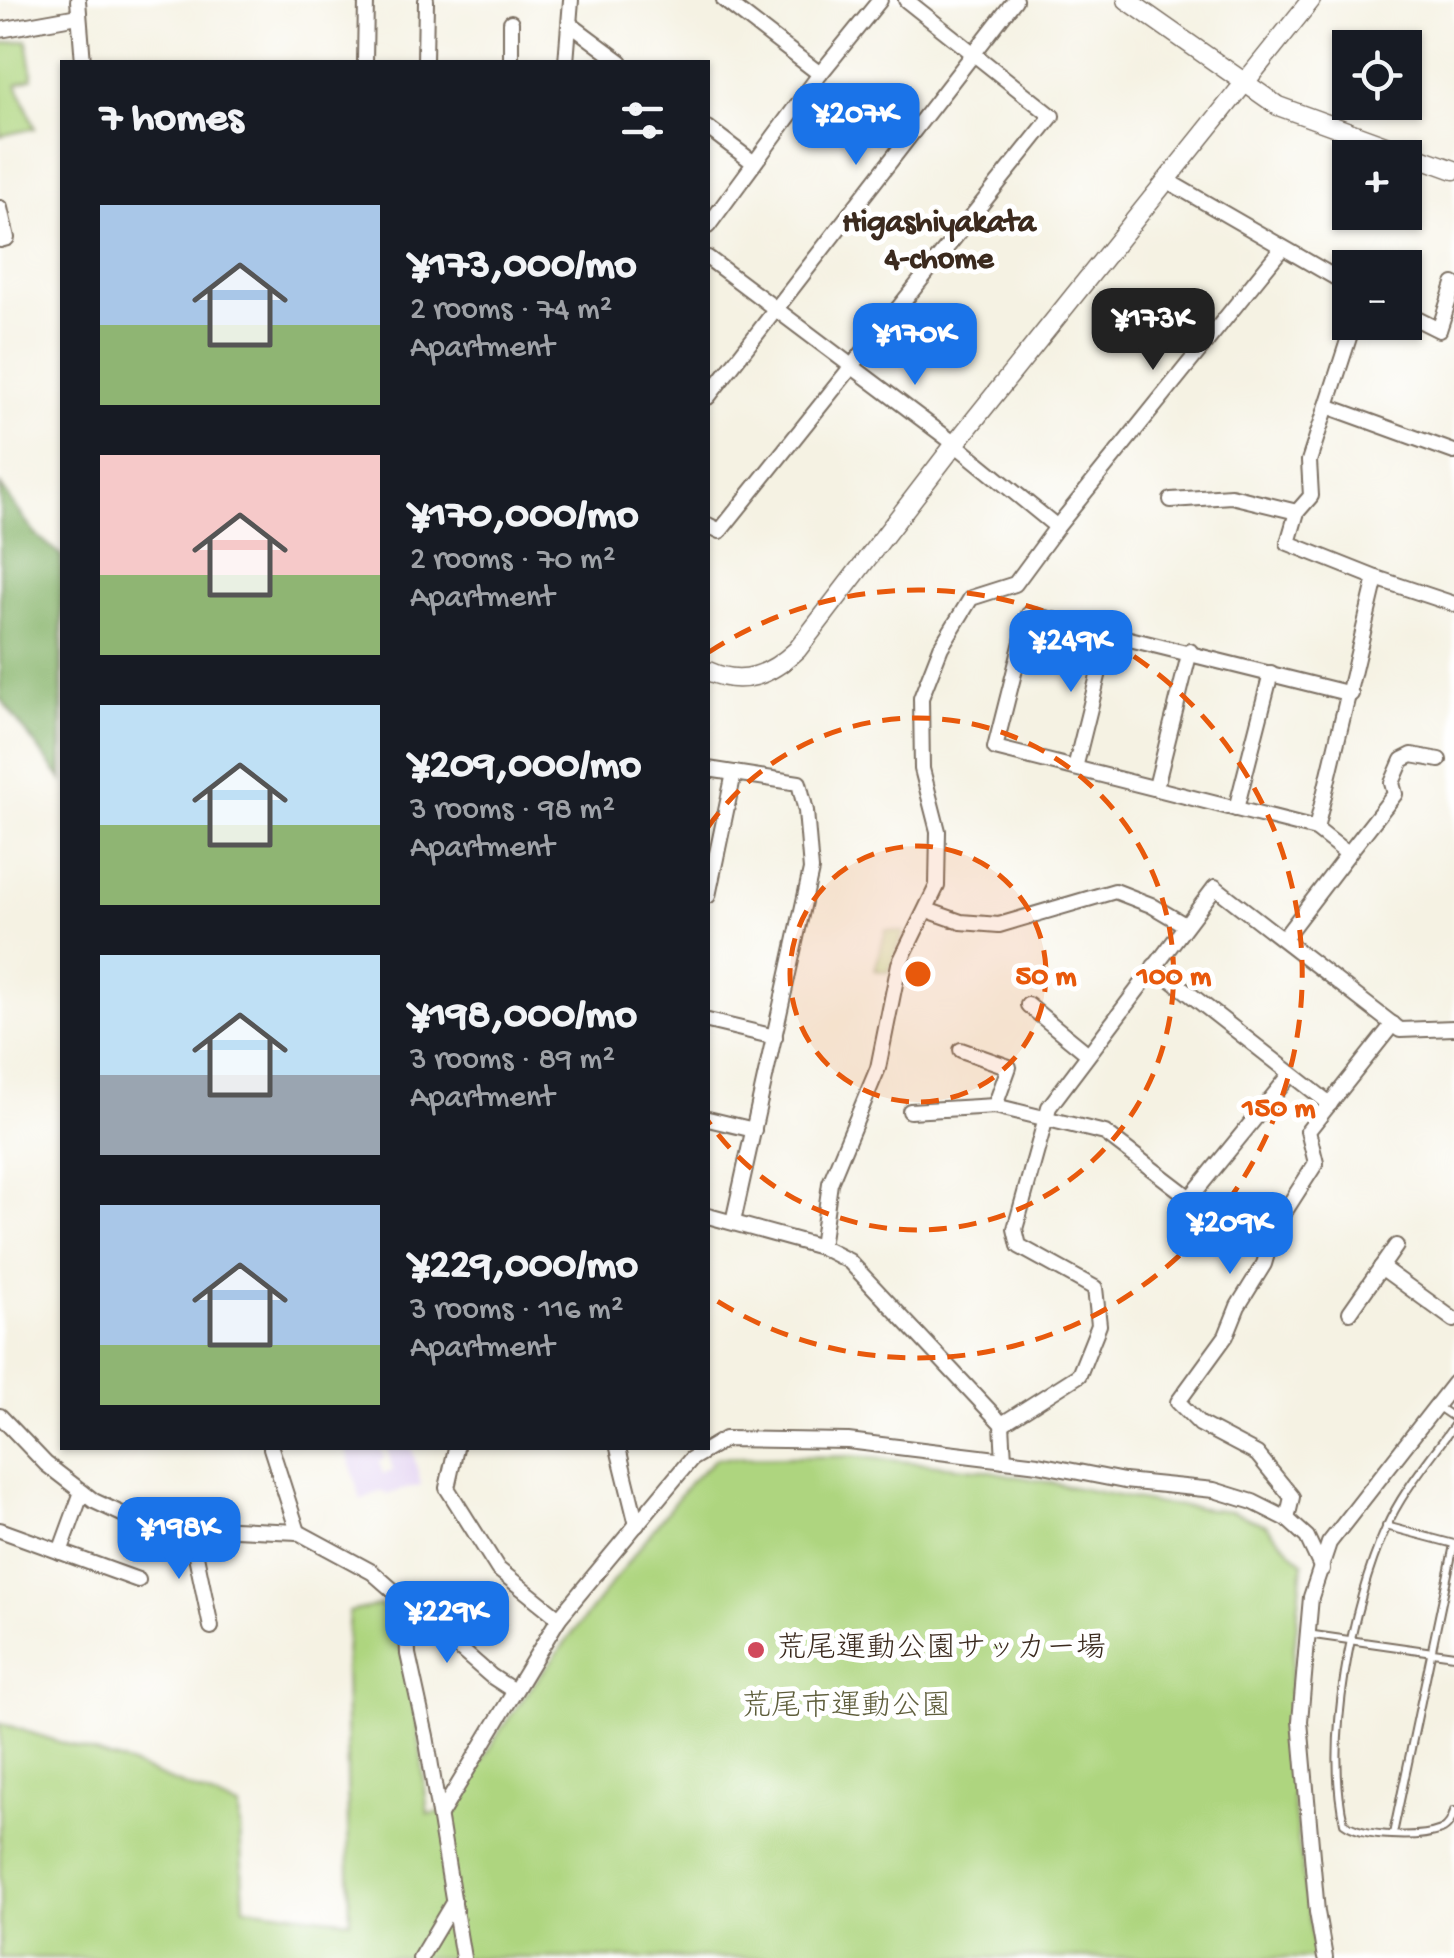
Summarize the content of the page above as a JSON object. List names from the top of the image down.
{
  "districts": ["Higashiyakata 4-chome"],
  "parks": ["荒尾市運動公園"],
  "places": ["荒尾運動公園サッカー場"],
  "page": {
    "map_buttons": ["+", "−"],
    "heading": "7 homes",
    "price": [
      "¥207K",
      "¥173K",
      "¥170K",
      "¥249K",
      "¥209K",
      "¥198K",
      "¥229K"
    ],
    "list": [
      {
        "name": "¥173,000/mo",
        "note": "2 rooms · 74 m² · Apartment"
      },
      {
        "name": "¥170,000/mo",
        "note": "2 rooms · 70 m² · Apartment"
      },
      {
        "name": "¥209,000/mo",
        "note": "3 rooms · 98 m² · Apartment"
      },
      {
        "name": "¥198,000/mo",
        "note": "3 rooms · 89 m² · Apartment"
      },
      {
        "name": "¥229,000/mo",
        "note": "3 rooms · 116 m² · Apartment"
      }
    ]
  },
  "rings": ["50 m", "100 m", "150 m"]
}
